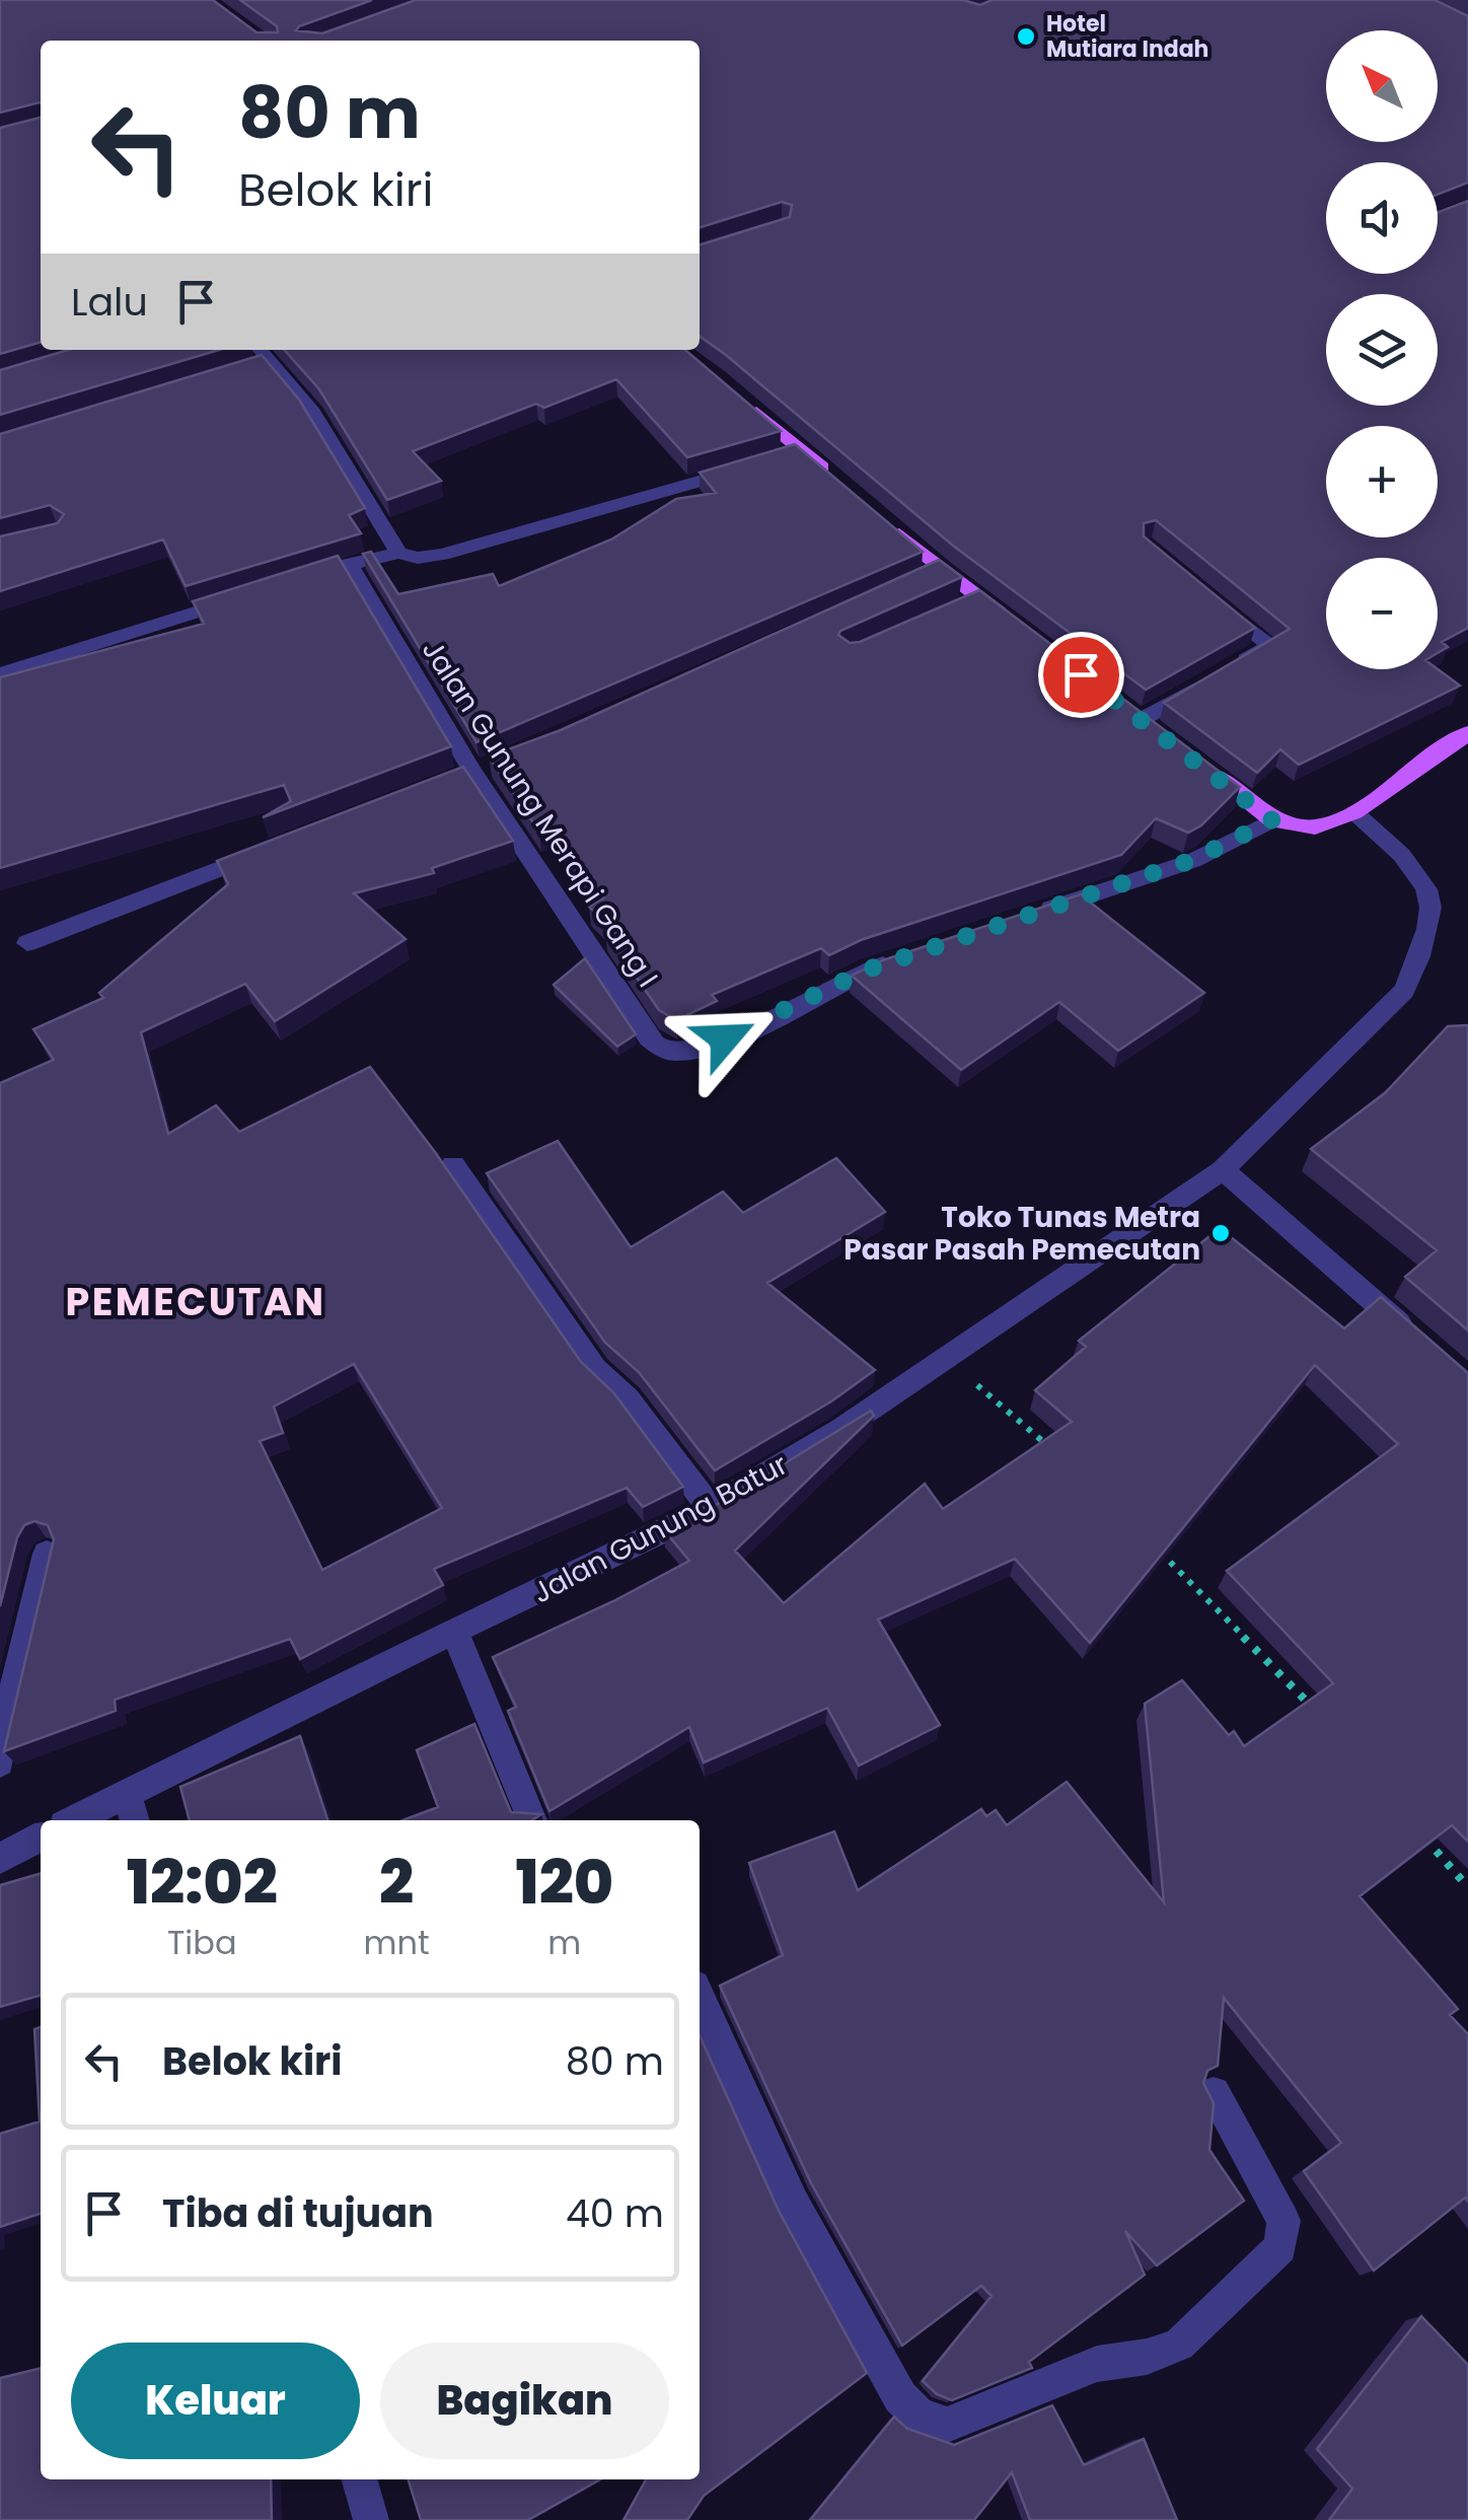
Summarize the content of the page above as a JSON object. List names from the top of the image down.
{
  "streets": {
    "street": ["Jalan Gunung Merapi Gang I", "Jalan Gunung Batur"]
  },
  "districts": ["PEMECUTAN"],
  "places": ["Hotel Mutiara Indah", "Toko Tunas Metra Pasar Pasah Pemecutan"],
  "north": "top left",
  "page": {
    "map_buttons": ["+", "−"],
    "turn": ["80 m", "Belok kiri"],
    "then": "Lalu",
    "eta": [
      "12:02",
      "Tiba",
      "2",
      "mnt",
      "120",
      "m"
    ],
    "list": [
      {
        "name": "Belok kiri",
        "value": "80 m"
      },
      {
        "name": "Tiba di tujuan",
        "value": "40 m"
      }
    ],
    "buttons": ["Keluar", "Bagikan"]
  }
}
